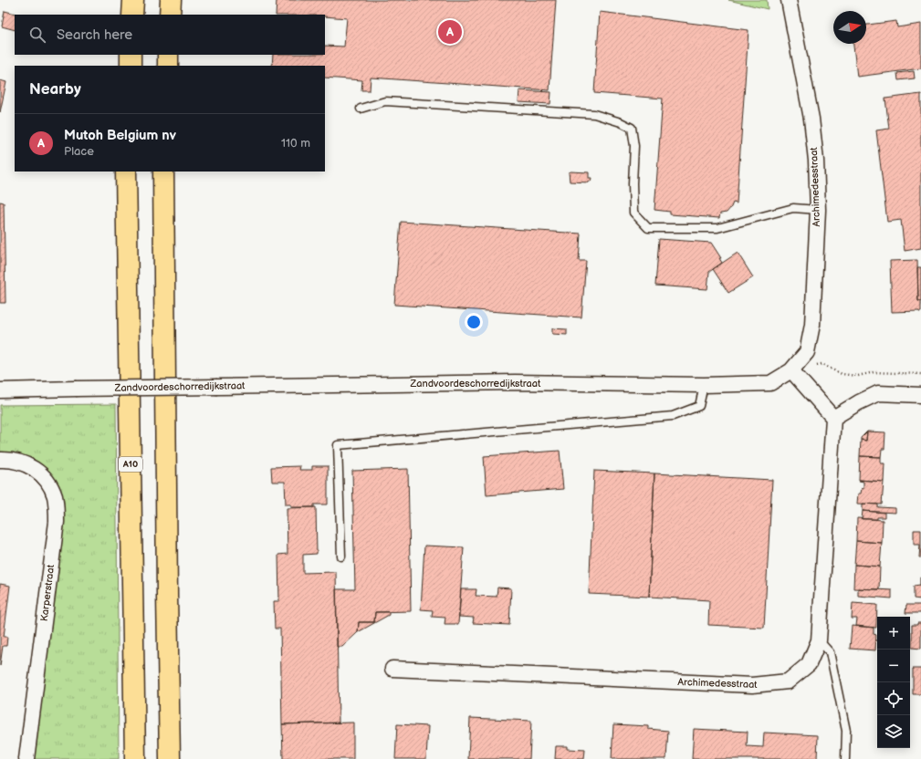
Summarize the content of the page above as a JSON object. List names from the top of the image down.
{
  "streets": {
    "highway": ["A10"],
    "street": ["Archimedesstraat", "Zandvoordeschorredijkstraat", "Karperstraat"]
  },
  "crossings": [
    ["Archimedesstraat", "Zandvoordeschorredijkstraat"]
  ],
  "north": "right",
  "page": {
    "search": "Search here",
    "pins": "A",
    "heading": "Nearby",
    "list": [
      {
        "mark": "A",
        "name": "Mutoh Belgium nv",
        "note": "Place",
        "value": "110 m"
      }
    ],
    "map_buttons": ["+", "−"]
  }
}
